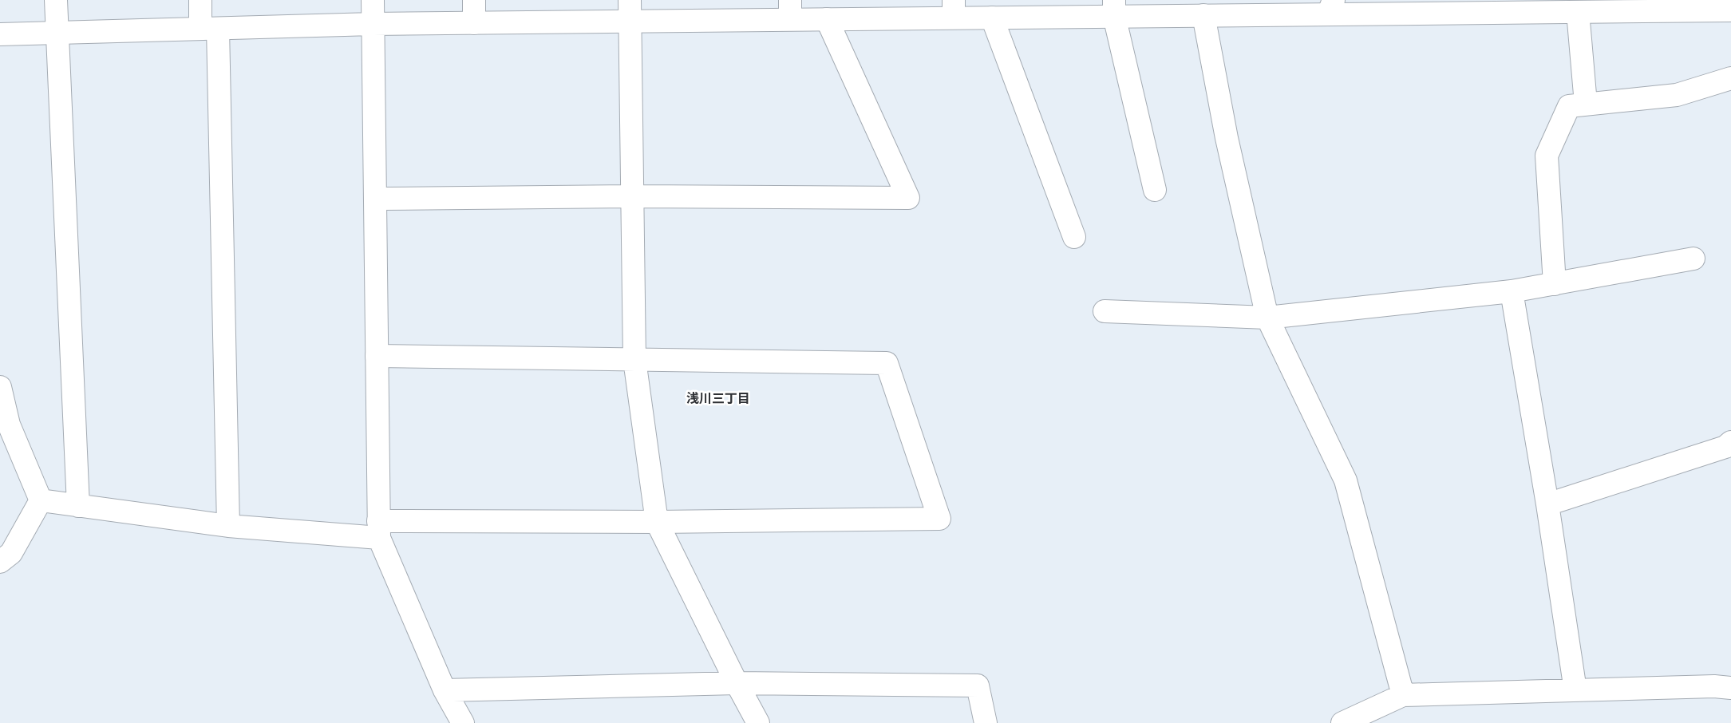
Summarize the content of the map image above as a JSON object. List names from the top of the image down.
{
  "districts": ["浅川三丁目"]
}
